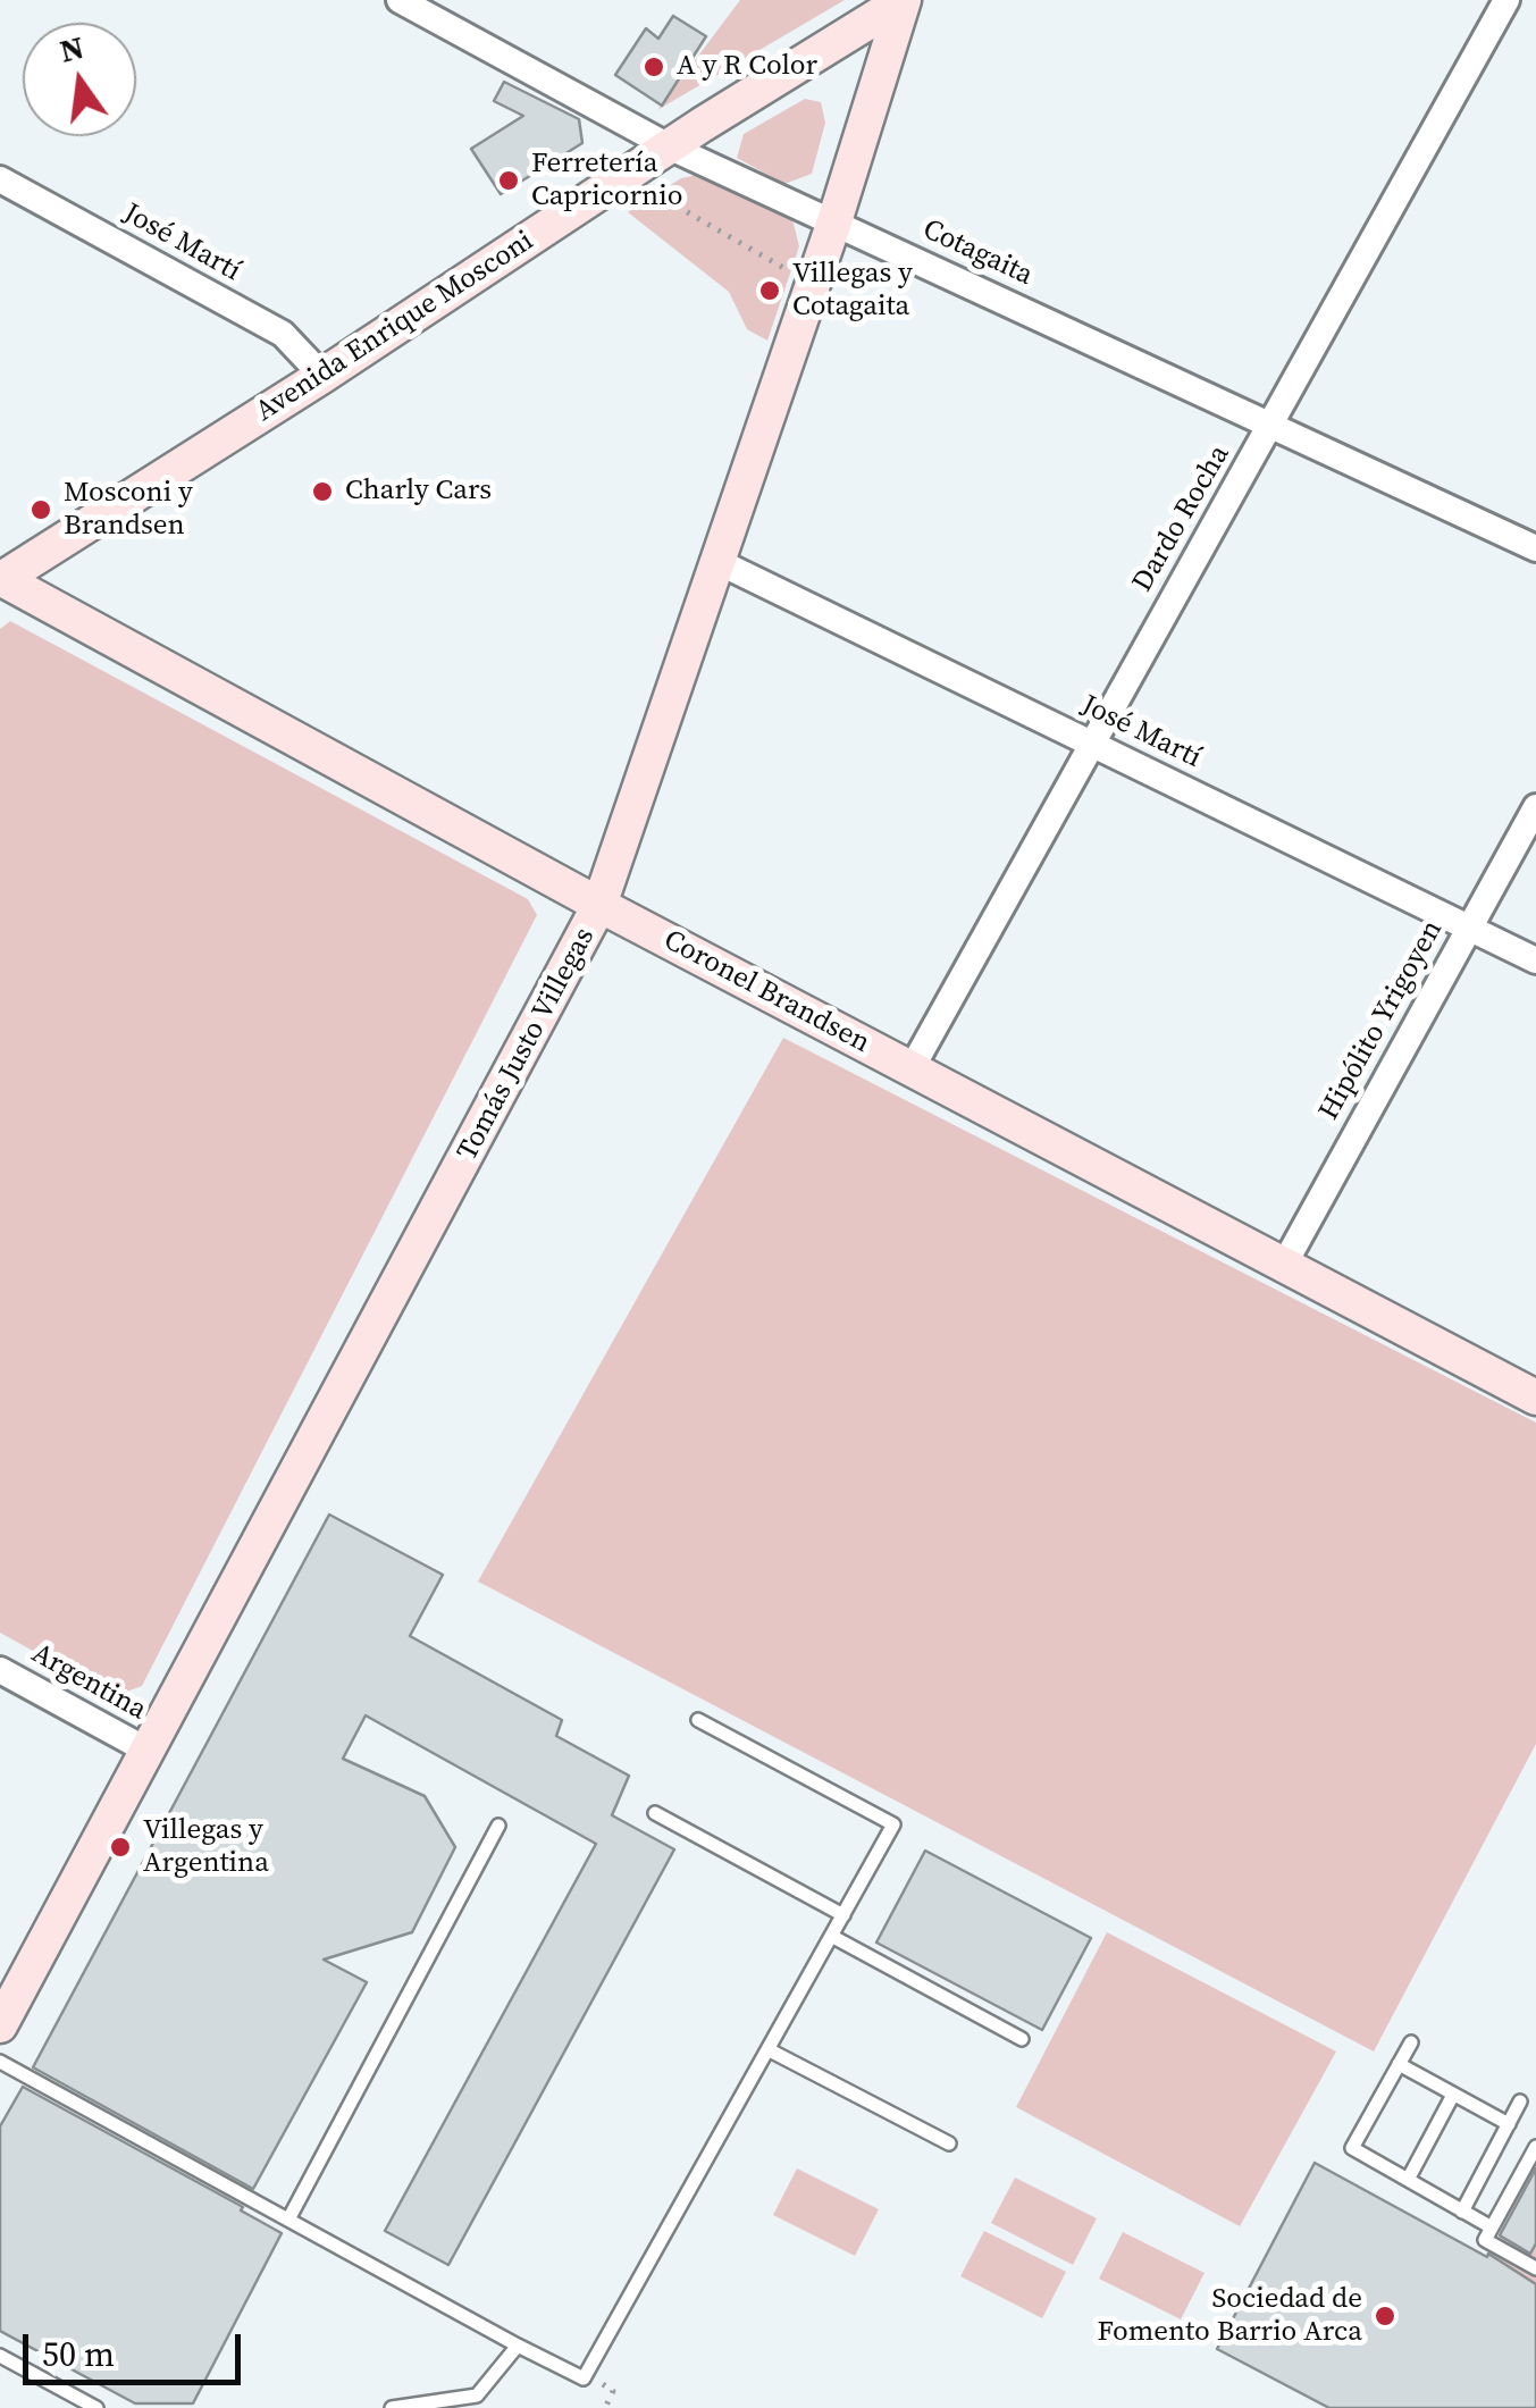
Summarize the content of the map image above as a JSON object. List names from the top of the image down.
{
  "streets": {
    "street": [
      "José Martí",
      "Cotagaita",
      "Avenida Enrique Mosconi",
      "Dardo Rocha",
      "Coronel Brandsen",
      "Hipólito Yrigoyen",
      "Tomás Justo Villegas",
      "Argentina"
    ]
  },
  "crossings": [
    ["José Martí", "Avenida Enrique Mosconi"],
    ["José Martí", "Dardo Rocha"],
    ["José Martí", "Hipólito Yrigoyen"],
    ["José Martí", "Tomás Justo Villegas"],
    ["Cotagaita", "Avenida Enrique Mosconi"],
    ["Cotagaita", "Dardo Rocha"],
    ["Cotagaita", "Tomás Justo Villegas"],
    ["Avenida Enrique Mosconi", "Coronel Brandsen"],
    ["Avenida Enrique Mosconi", "Tomás Justo Villegas"],
    ["Dardo Rocha", "Coronel Brandsen"],
    ["Coronel Brandsen", "Hipólito Yrigoyen"],
    ["Coronel Brandsen", "Tomás Justo Villegas"],
    ["Tomás Justo Villegas", "Argentina"]
  ],
  "places": [
    "A y R Color",
    "Ferretería Capricornio",
    "Villegas y Cotagaita",
    "Charly Cars",
    "Mosconi y Brandsen",
    "Villegas y Argentina",
    "Sociedad de Fomento Barrio Arca"
  ],
  "scale_bar": "50 m",
  "north": "top"
}
